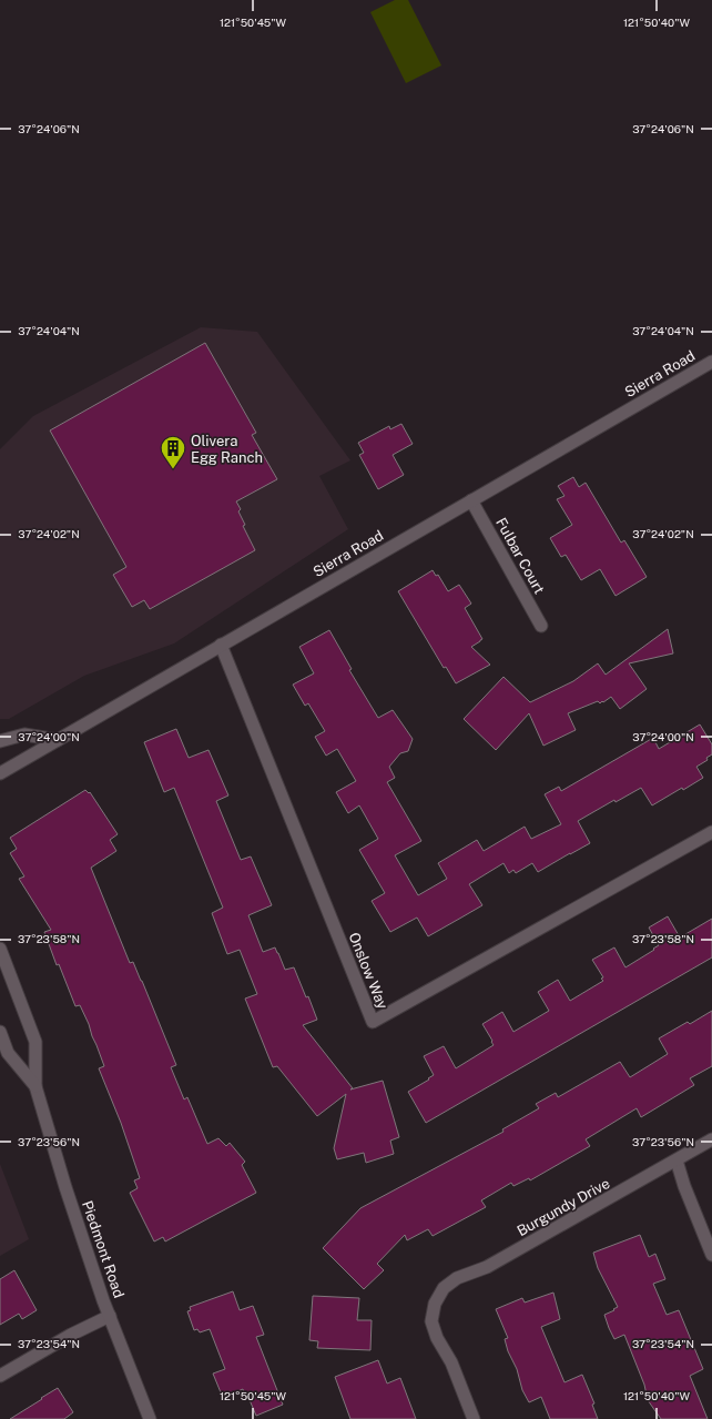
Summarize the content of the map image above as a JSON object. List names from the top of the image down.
{
  "streets": {
    "street": [
      "Sierra Road",
      "Fulbar Court",
      "Onslow Way",
      "Burgundy Drive",
      "Piedmont Road"
    ]
  },
  "crossings": [
    ["Sierra Road", "Fulbar Court"],
    ["Sierra Road", "Onslow Way"]
  ],
  "places": {
    "building": ["Olivera Egg Ranch"]
  },
  "coordinates": [
    "121°50'45\"W",
    "121°50'40\"W",
    "37°24'06\"N",
    "37°24'04\"N",
    "37°24'02\"N",
    "37°24'00\"N",
    "37°23'58\"N",
    "37°23'56\"N",
    "37°23'54\"N"
  ]
}
